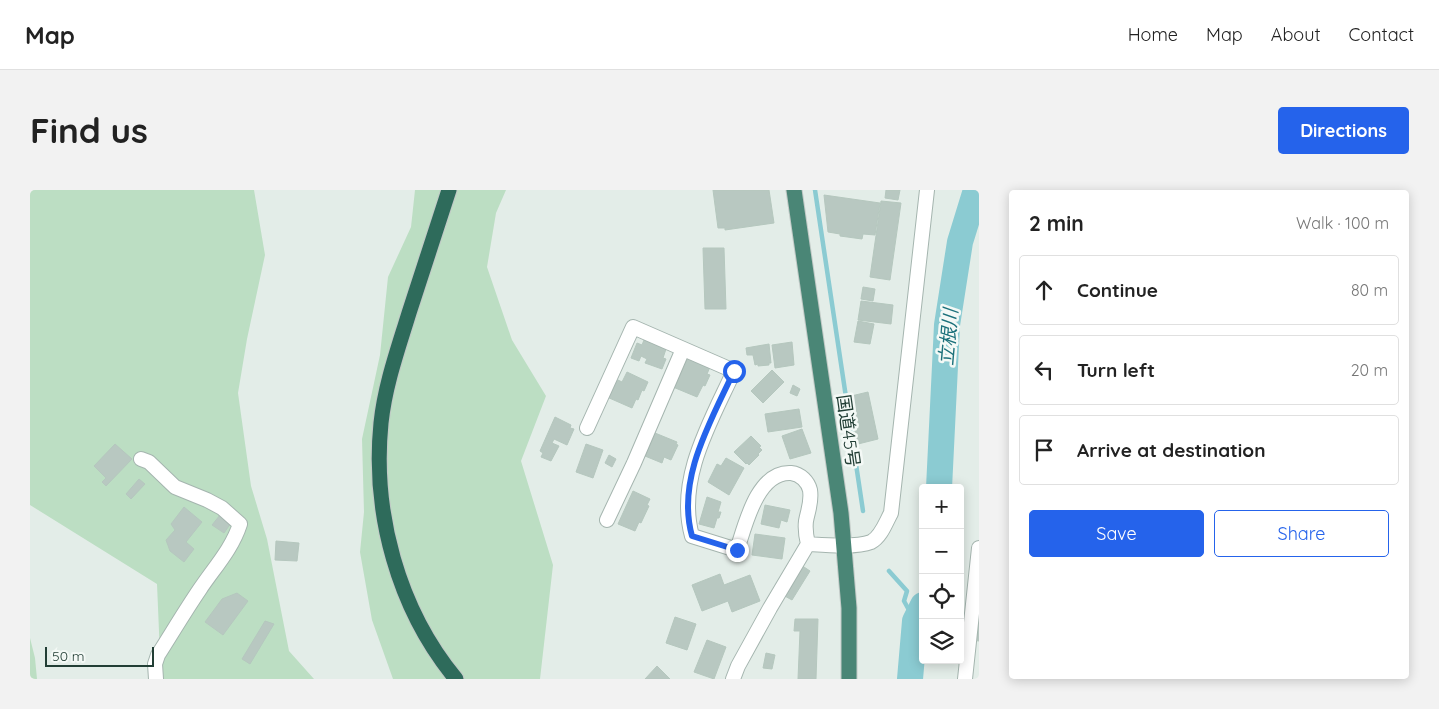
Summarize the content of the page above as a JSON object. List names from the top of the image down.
{
  "streets": {
    "highway": ["国道45号"]
  },
  "water": ["立根川"],
  "scale_bar": "50 m",
  "page": {
    "header": "Map",
    "nav": [
      "Home",
      "Map",
      "About",
      "Contact"
    ],
    "buttons": [
      "Directions",
      ["Save", "Share"]
    ],
    "title": "Find us",
    "heading": ["2 min", "Walk · 100 m"],
    "list": [
      ["Continue", "80 m"],
      ["Turn left", "20 m"],
      "Arrive at destination"
    ],
    "map_buttons": ["+", "−"],
    "scale": "50 m"
  }
}
